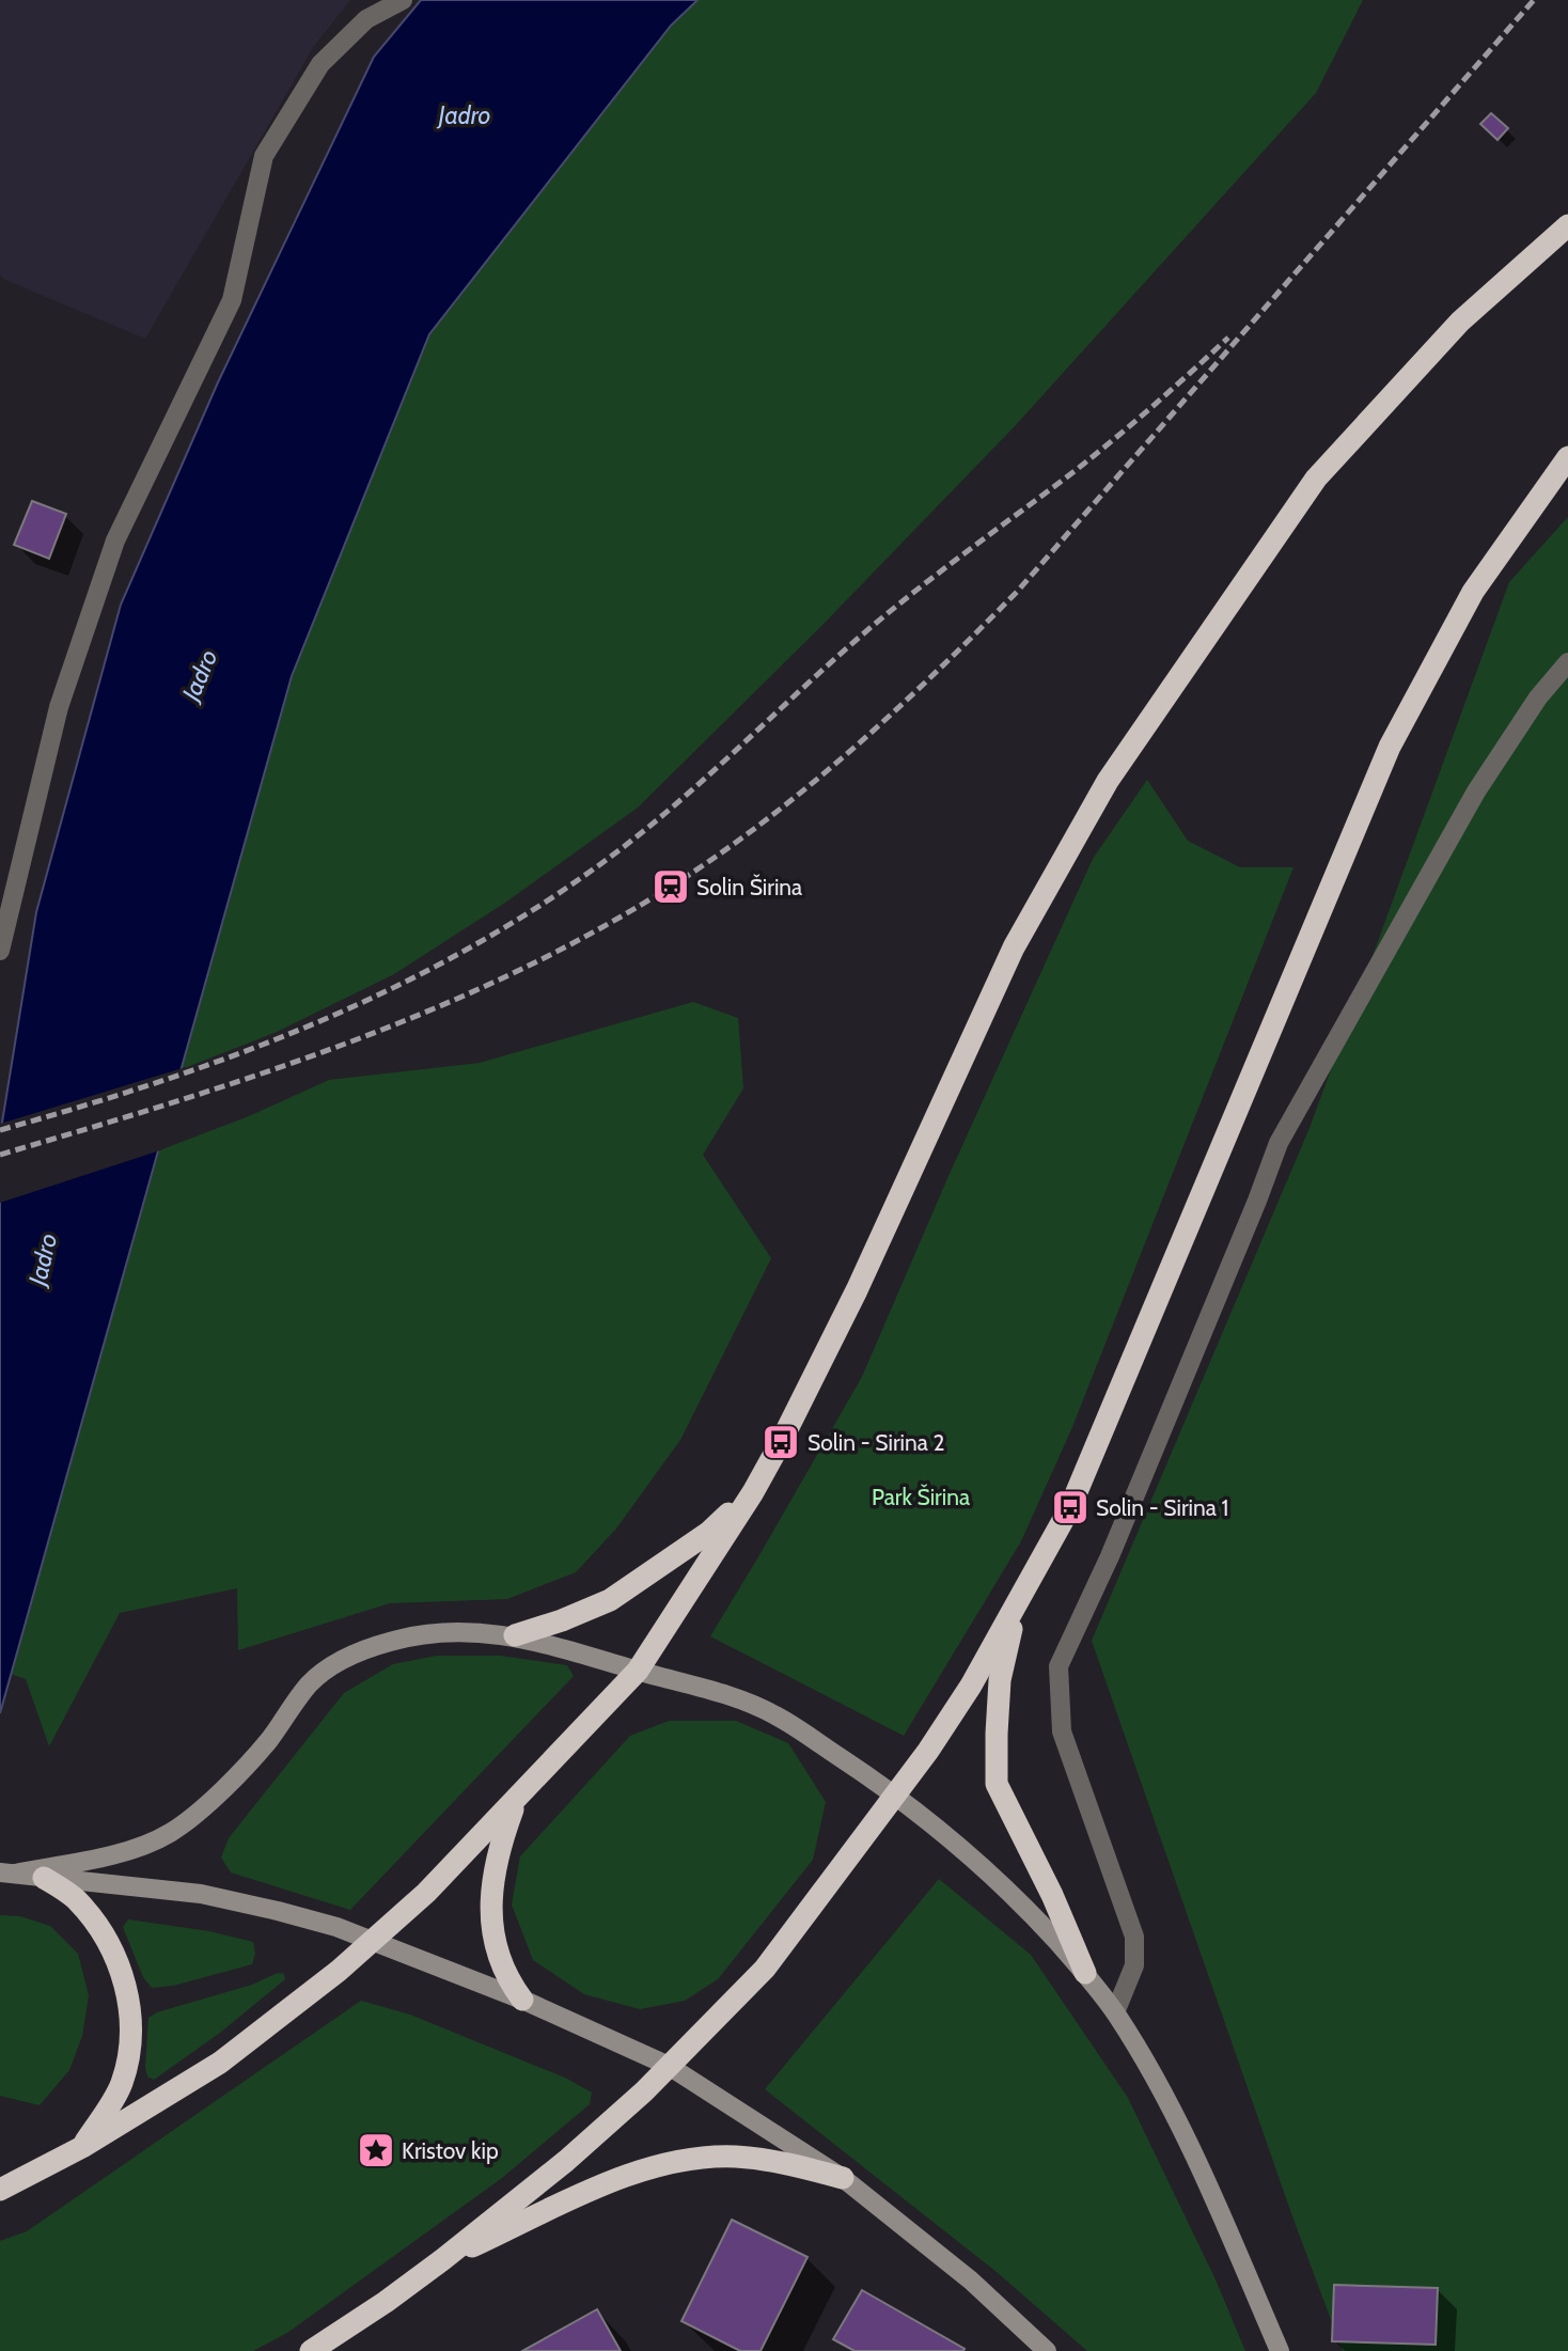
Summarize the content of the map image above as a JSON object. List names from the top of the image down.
{
  "water": ["Jadro"],
  "parks": ["Park Širina"],
  "places": {
    "station": ["Solin Širina"],
    "bus stop": ["Solin - Sirina 2", "Solin - Sirina 1"],
    "place": ["Kristov kip"]
  }
}
